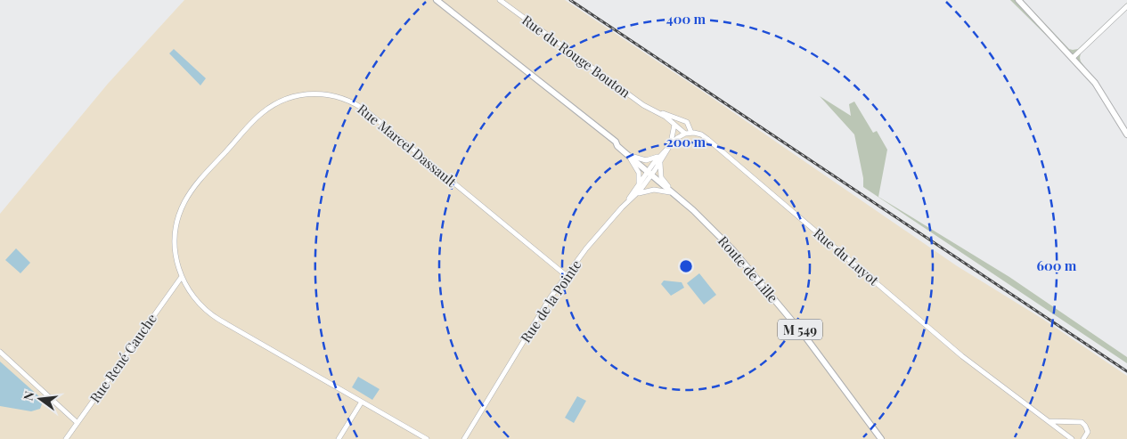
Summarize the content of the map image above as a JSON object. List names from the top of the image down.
{
  "streets": {
    "main road": ["Route de Lille", "M 549"],
    "street": [
      "Rue du Rouge Bouton",
      "Rue Marcel Dassault",
      "Rue du Luyot",
      "Rue de la Pointe",
      "Rue René Cauche"
    ]
  },
  "crossings": [
    ["Rue Marcel Dassault", "Rue de la Pointe"],
    ["Rue Marcel Dassault", "Rue René Cauche"],
    ["Route de Lille", "Rue de la Pointe"],
    ["Route de Lille", "M 549"],
    ["Rue de la Pointe", "M 549"]
  ],
  "north": "left",
  "rings": ["400 m", "200 m", "600 m"]
}
